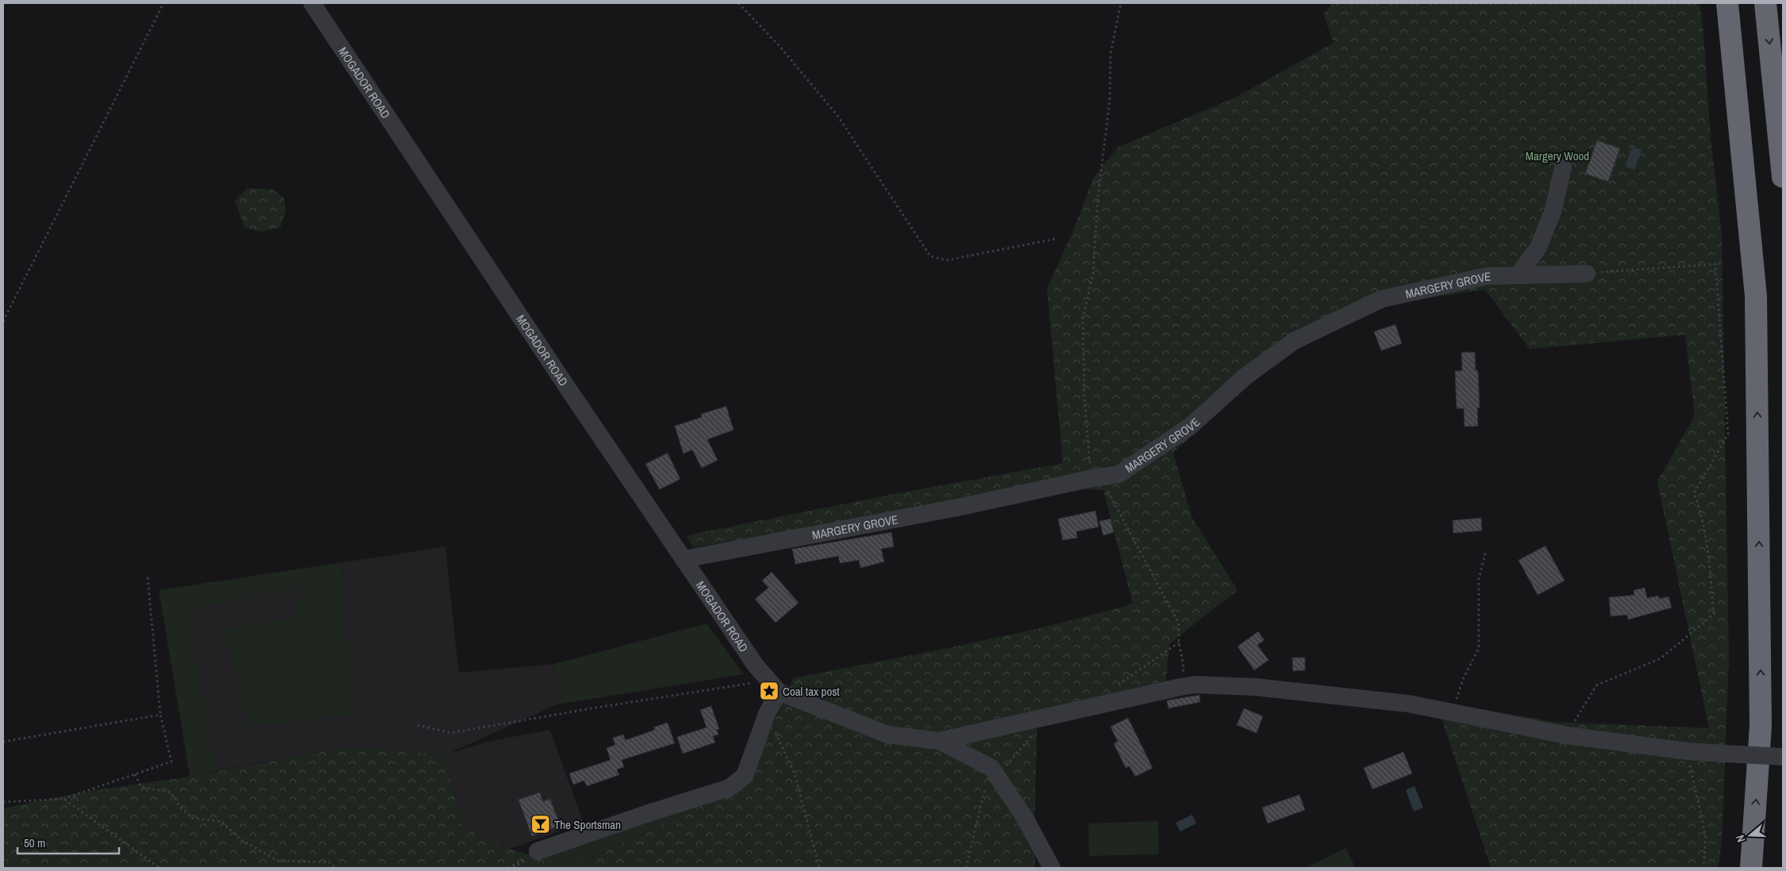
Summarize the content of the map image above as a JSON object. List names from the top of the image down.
{
  "streets": {
    "street": ["MOGADOR ROAD", "MARGERY GROVE"]
  },
  "crossings": [
    ["MOGADOR ROAD", "MARGERY GROVE"]
  ],
  "parks": ["Margery Wood"],
  "places": {
    "place": ["Coal tax post"],
    "bar": ["The Sportsman"]
  },
  "scale_bar": "50 m",
  "north": "left"
}
